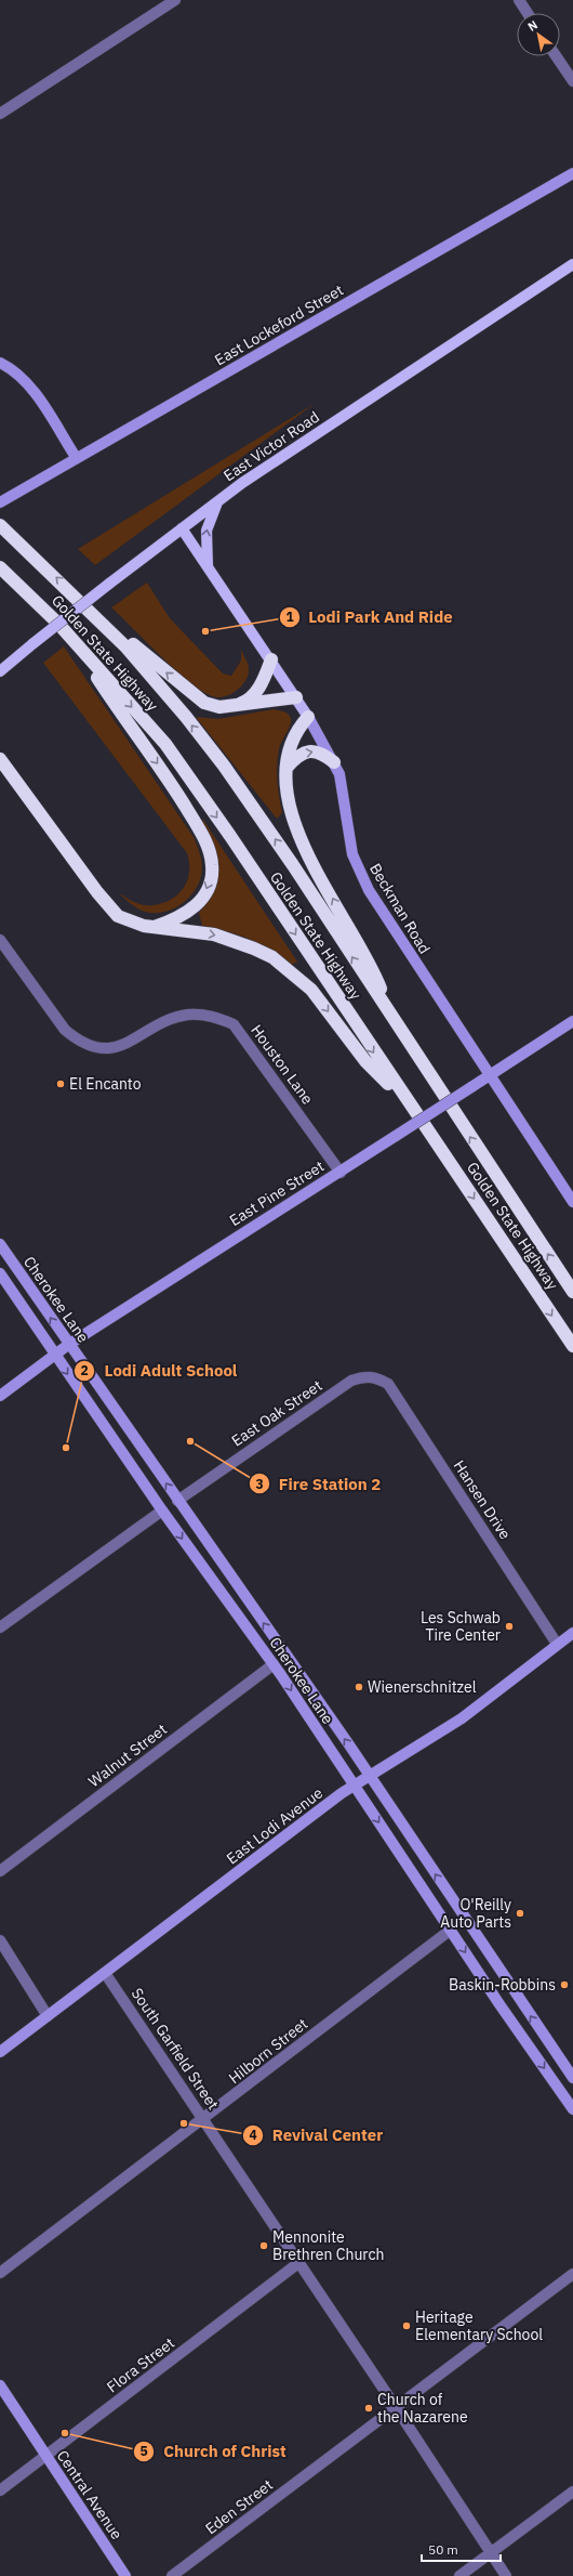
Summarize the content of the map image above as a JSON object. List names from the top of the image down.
{
  "streets": {
    "highway": ["Golden State Highway"],
    "main road": ["East Victor Road", "Beckman Road"],
    "street": [
      "East Lockeford Street",
      "Houston Lane",
      "East Pine Street",
      "Cherokee Lane",
      "East Oak Street",
      "Hansen Drive",
      "Walnut Street",
      "East Lodi Avenue",
      "South Garfield Street",
      "Hilborn Street",
      "Flora Street",
      "Central Avenue",
      "Eden Street"
    ]
  },
  "crossings": [
    ["East Victor Road", "Beckman Road"],
    ["Beckman Road", "East Pine Street"],
    ["Houston Lane", "East Pine Street"],
    ["East Pine Street", "Cherokee Lane"],
    ["Cherokee Lane", "East Oak Street"],
    ["Cherokee Lane", "Walnut Street"],
    ["Cherokee Lane", "East Lodi Avenue"],
    ["Cherokee Lane", "Hilborn Street"],
    ["East Oak Street", "Hansen Drive"],
    ["Hansen Drive", "East Lodi Avenue"],
    ["East Lodi Avenue", "South Garfield Street"],
    ["South Garfield Street", "Hilborn Street"],
    ["South Garfield Street", "Flora Street"],
    ["South Garfield Street", "Eden Street"],
    ["Flora Street", "Central Avenue"]
  ],
  "places": [
    "Lodi Park And Ride",
    "El Encanto",
    "Fire Station 2",
    "Lodi Adult School",
    "Les Schwab Tire Center",
    "Wienerschnitzel",
    "O'Reilly Auto Parts",
    "Baskin-Robbins",
    "Revival Center",
    "Mennonite Brethren Church",
    "Heritage Elementary School",
    "Church of the Nazarene",
    "Church of Christ"
  ],
  "scale_bar": "50 m",
  "north": "top left"
}
